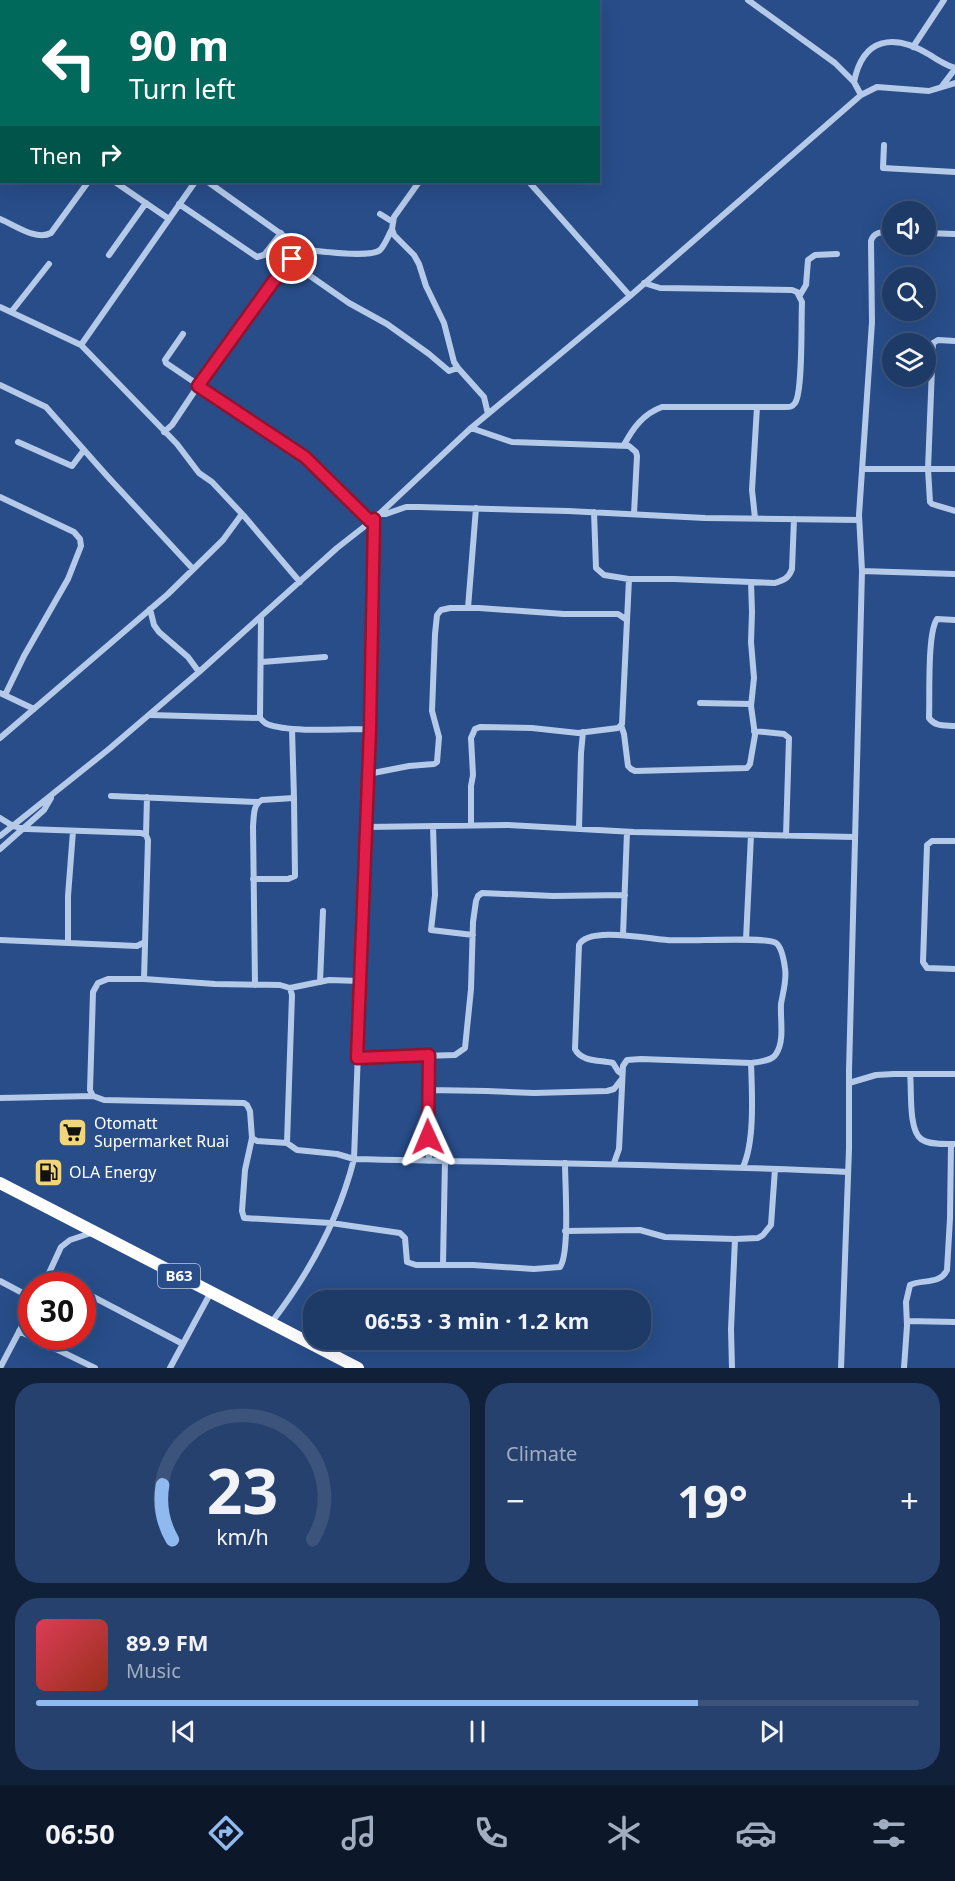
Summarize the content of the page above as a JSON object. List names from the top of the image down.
{
  "streets": {
    "highway": ["B63"]
  },
  "places": {
    "supermarket": ["Otomatt Supermarket Ruai"],
    "fuel station": ["OLA Energy"]
  },
  "page": {
    "turn": ["90 m", "Turn left"],
    "then": "Then",
    "limit": "30",
    "trip": "06:53 · 3 min · 1.2 km",
    "tile": "Climate",
    "heat": ["−", "19°", "+"],
    "song": ["89.9 FM", "Music"],
    "tabs": "06:50",
    "gauge": ["23", "km/h"]
  }
}
